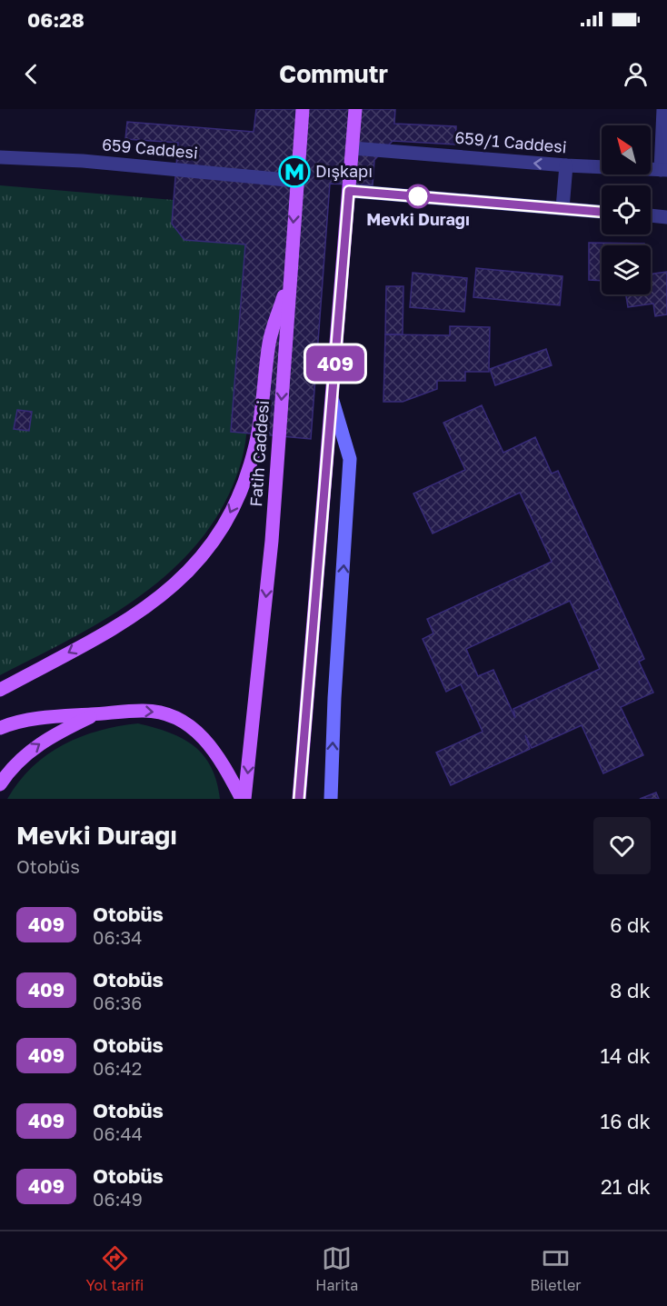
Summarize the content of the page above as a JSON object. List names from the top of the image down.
{
  "streets": {
    "main road": ["Fatih Caddesi"],
    "street": ["659/1 Caddesi", "659 Caddesi"]
  },
  "crossings": [
    ["659 Caddesi", "Fatih Caddesi"]
  ],
  "places": {
    "metro station": ["Dışkapı"],
    "other": ["Mevki Durağı"]
  },
  "lines": ["bus line 409"],
  "north": "top left",
  "page": {
    "status": "06:28",
    "header": "Commutr",
    "on_map": "409",
    "heading": ["Mevki Durağı", "Otobüs"],
    "list": [
      {
        "mark": "409",
        "name": "Otobüs",
        "note": "06:34",
        "value": "6 dk"
      },
      {
        "mark": "409",
        "name": "Otobüs",
        "note": "06:36",
        "value": "8 dk"
      },
      {
        "mark": "409",
        "name": "Otobüs",
        "note": "06:42",
        "value": "14 dk"
      },
      {
        "mark": "409",
        "name": "Otobüs",
        "note": "06:44",
        "value": "16 dk"
      },
      {
        "mark": "409",
        "name": "Otobüs",
        "note": "06:49",
        "value": "21 dk"
      }
    ],
    "tabs": ["Yol tarifi", "Harita", "Biletler"]
  }
}
